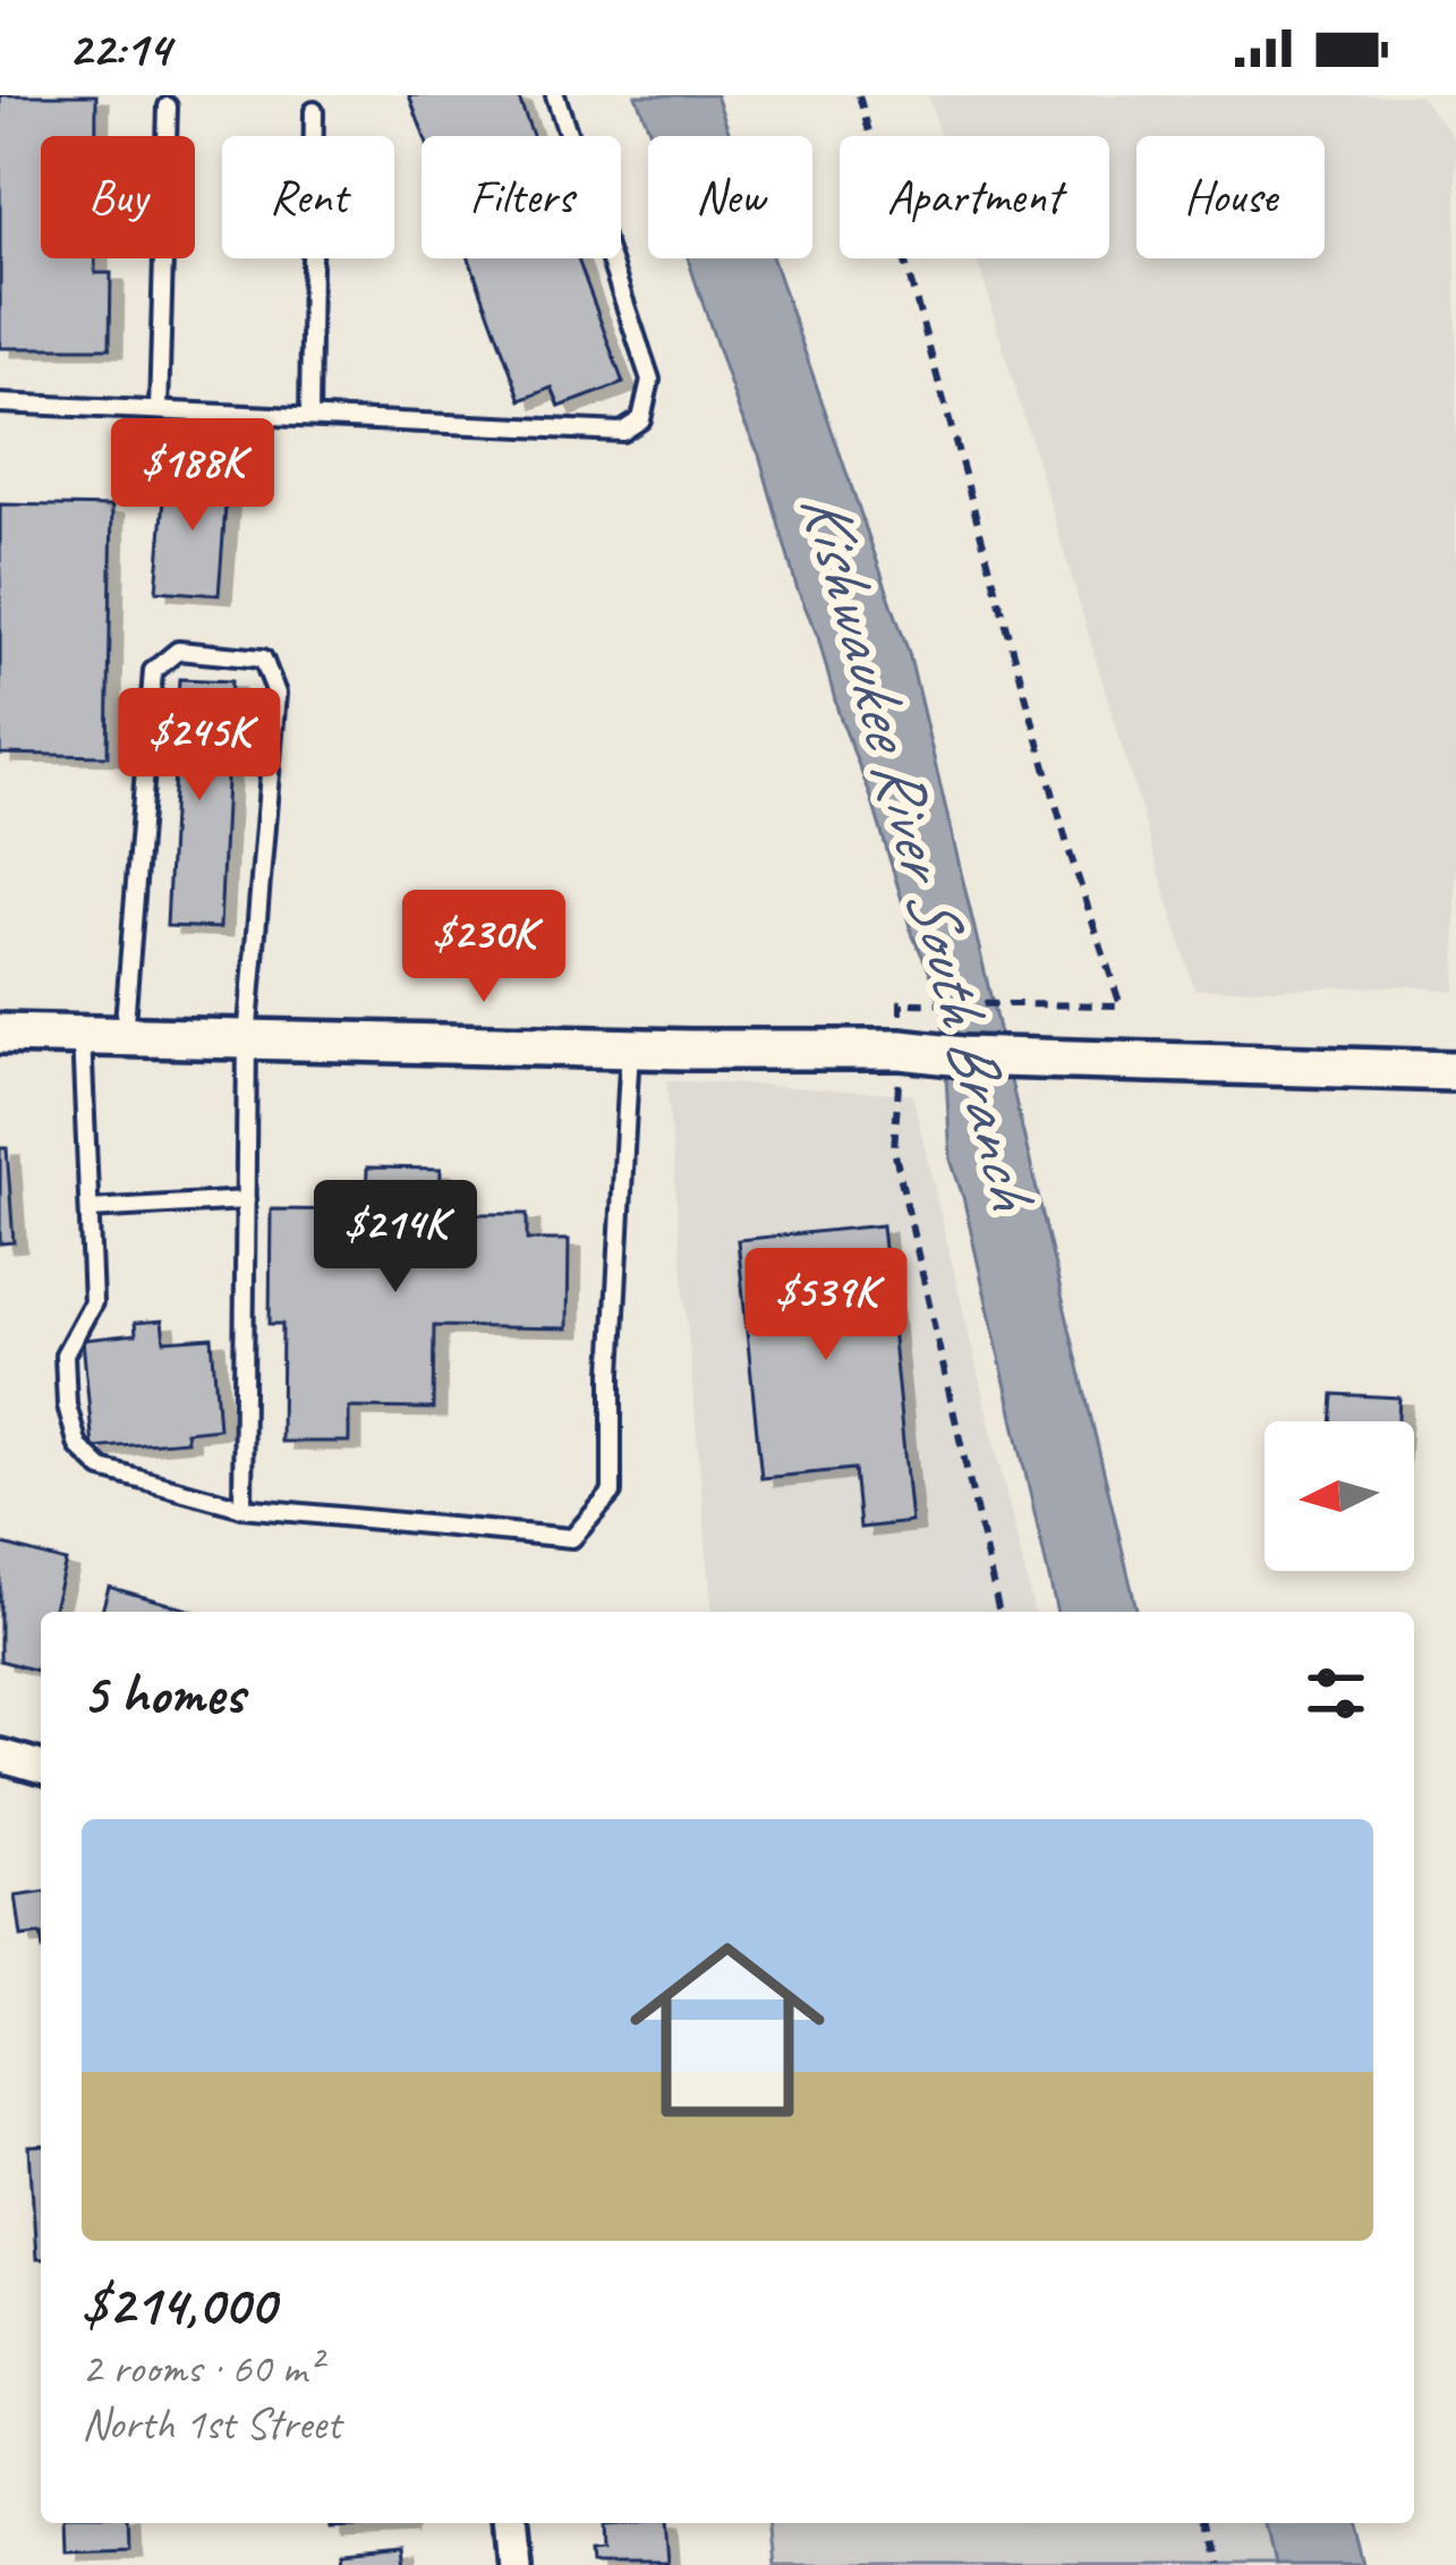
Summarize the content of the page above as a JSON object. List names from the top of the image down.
{
  "water": ["Kishwaukee River South Branch"],
  "north": "left",
  "page": {
    "status": "22:14",
    "chip": [
      "Buy",
      "Rent",
      "Filters",
      "New",
      "Apartment",
      "House"
    ],
    "price": [
      "$188K",
      "$245K",
      "$230K",
      "$214K",
      "$539K"
    ],
    "heading": "5 homes",
    "list": [
      {
        "name": "$214,000",
        "note": "2 rooms · 60 m² · North 1st Street"
      }
    ]
  }
}
